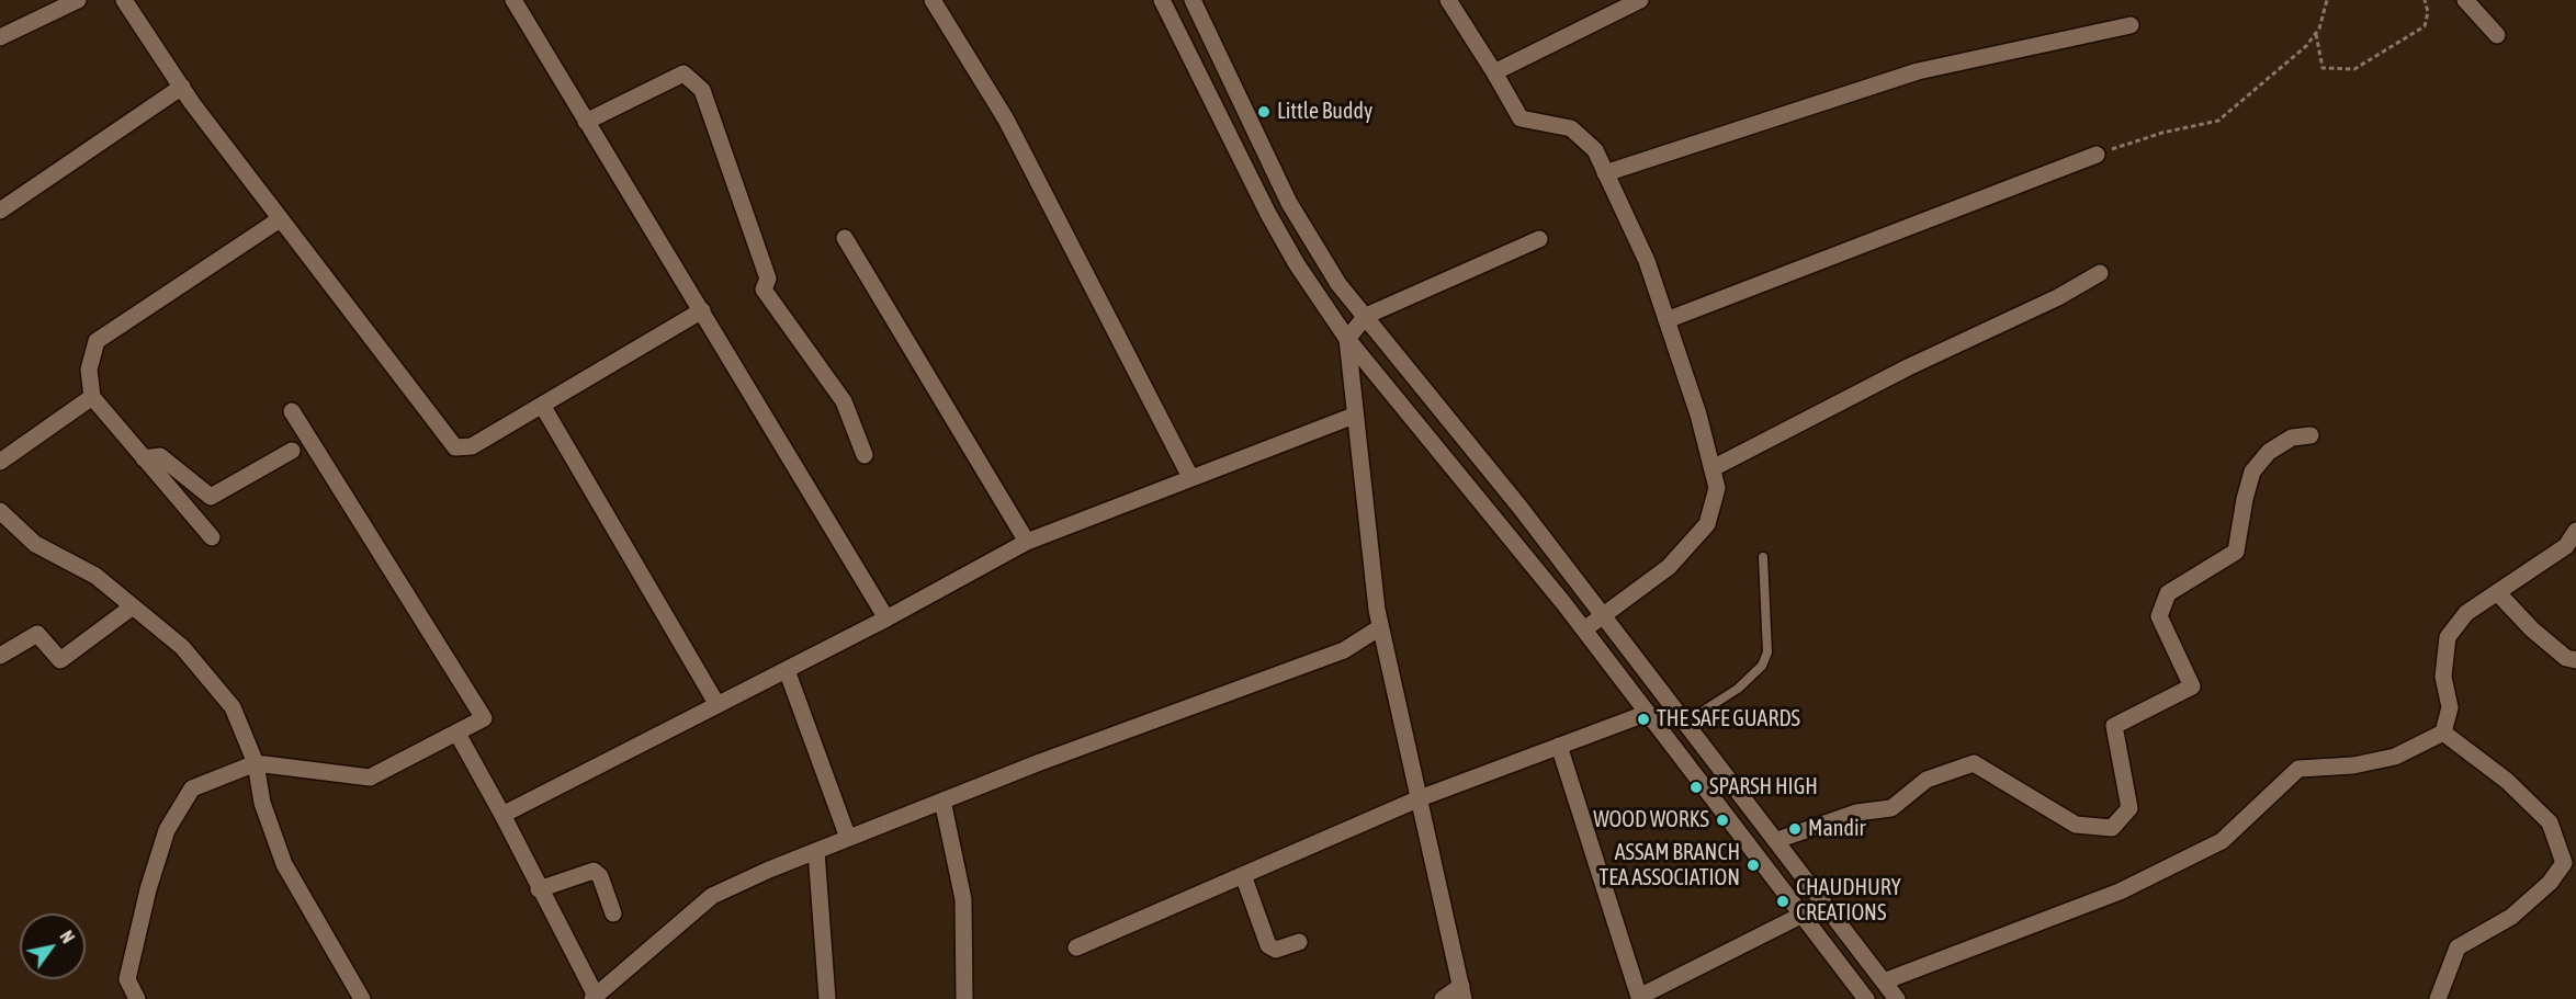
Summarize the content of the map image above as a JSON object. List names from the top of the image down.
{
  "places": [
    "Little Buddy",
    "THE SAFE GUARDS",
    "SPARSH HIGH",
    "WOOD WORKS",
    "Mandir",
    "ASSAM BRANCH TEA ASSOCIATION",
    "CHAUDHURY CREATIONS"
  ],
  "north": "top right"
}
